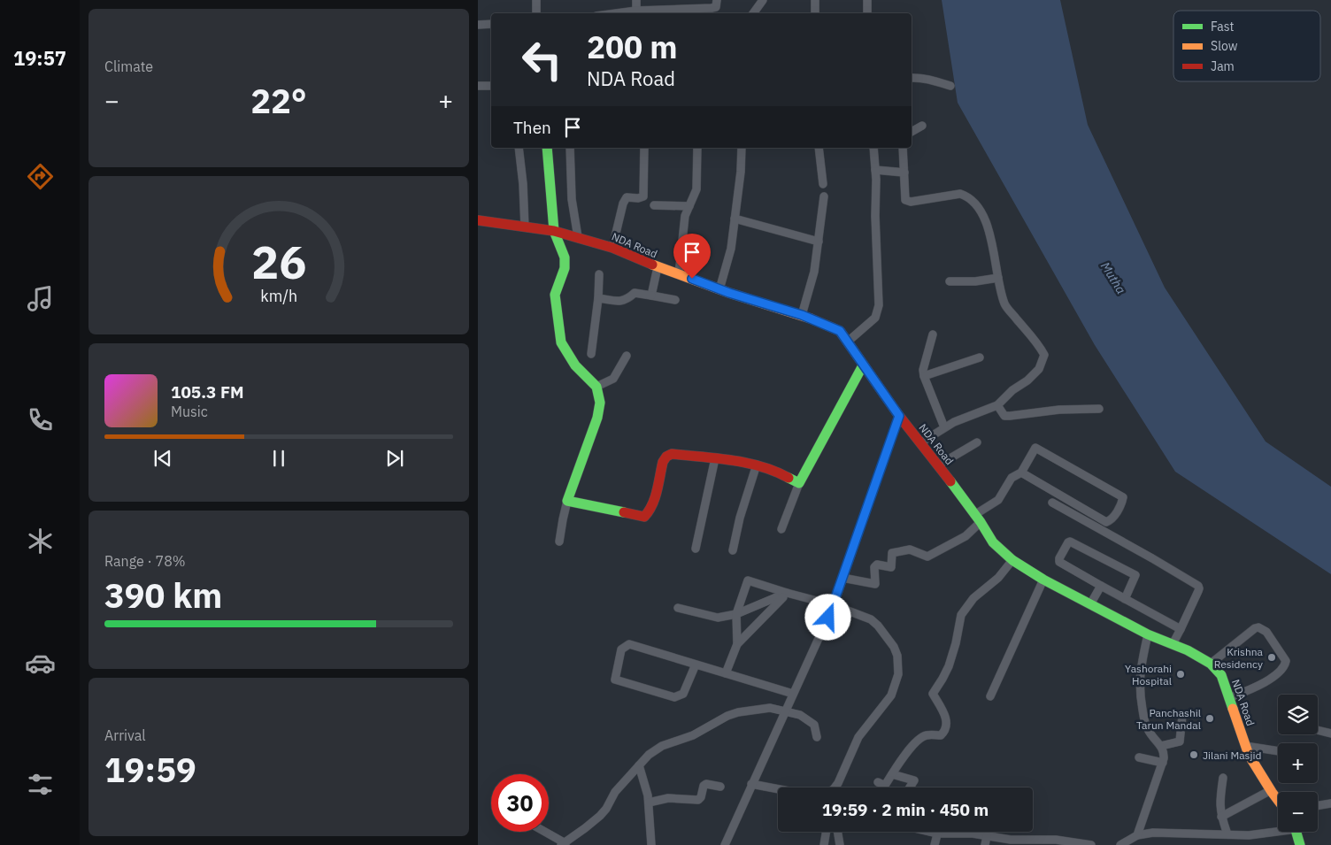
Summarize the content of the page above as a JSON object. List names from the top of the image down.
{
  "streets": {
    "main road": ["NDA Road"]
  },
  "water": ["Mutha"],
  "places": [
    "Krishna Residency",
    "Yashorahi Hospital",
    "Panchashil Tarun Mandal",
    "Jilani Masjid"
  ],
  "legend": ["Fast", "Slow", "Jam"],
  "page": {
    "tabs": "19:57",
    "tile": [
      "Climate",
      ["Range · 78%", "390 km"],
      ["Arrival", "19:59"]
    ],
    "turn": ["200 m", "NDA Road"],
    "heat": ["−", "22°", "+"],
    "then": "Then",
    "song": ["105.3 FM", "Music"],
    "map_buttons": ["+", "−"],
    "limit": "30",
    "trip": "19:59 · 2 min · 450 m",
    "gauge": ["26", "km/h"]
  }
}
